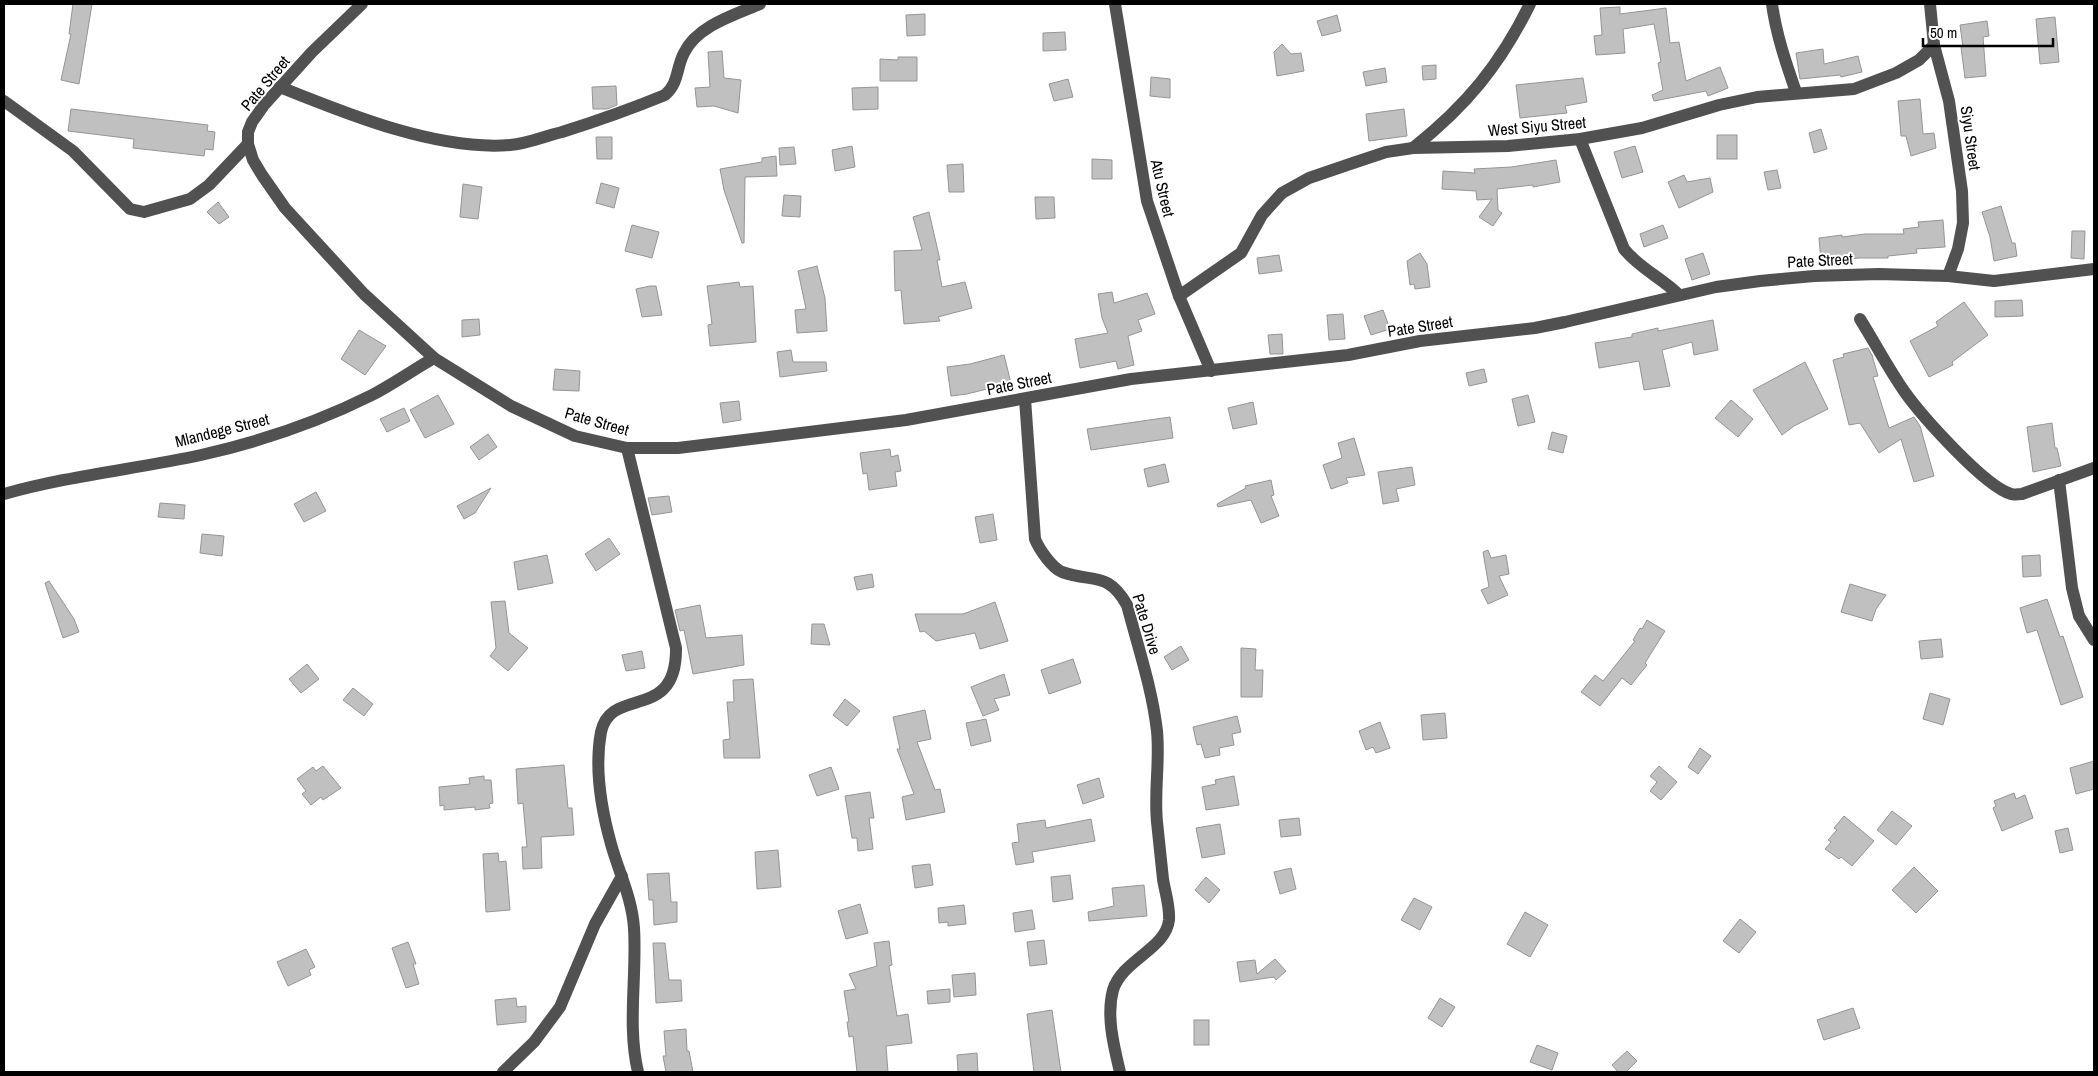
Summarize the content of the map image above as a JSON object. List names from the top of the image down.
{
  "streets": {
    "street": [
      "Pate Street",
      "West Siyu Street",
      "Siyu Street",
      "Atu Street",
      "Mlandege Street",
      "Pate Drive"
    ]
  },
  "crossings": [
    ["Pate Street", "Siyu Street"],
    ["Pate Street", "Atu Street"],
    ["Pate Street", "Mlandege Street"],
    ["Pate Street", "Pate Drive"],
    ["West Siyu Street", "Siyu Street"],
    ["West Siyu Street", "Atu Street"]
  ],
  "scale_bar": "50 m"
}
